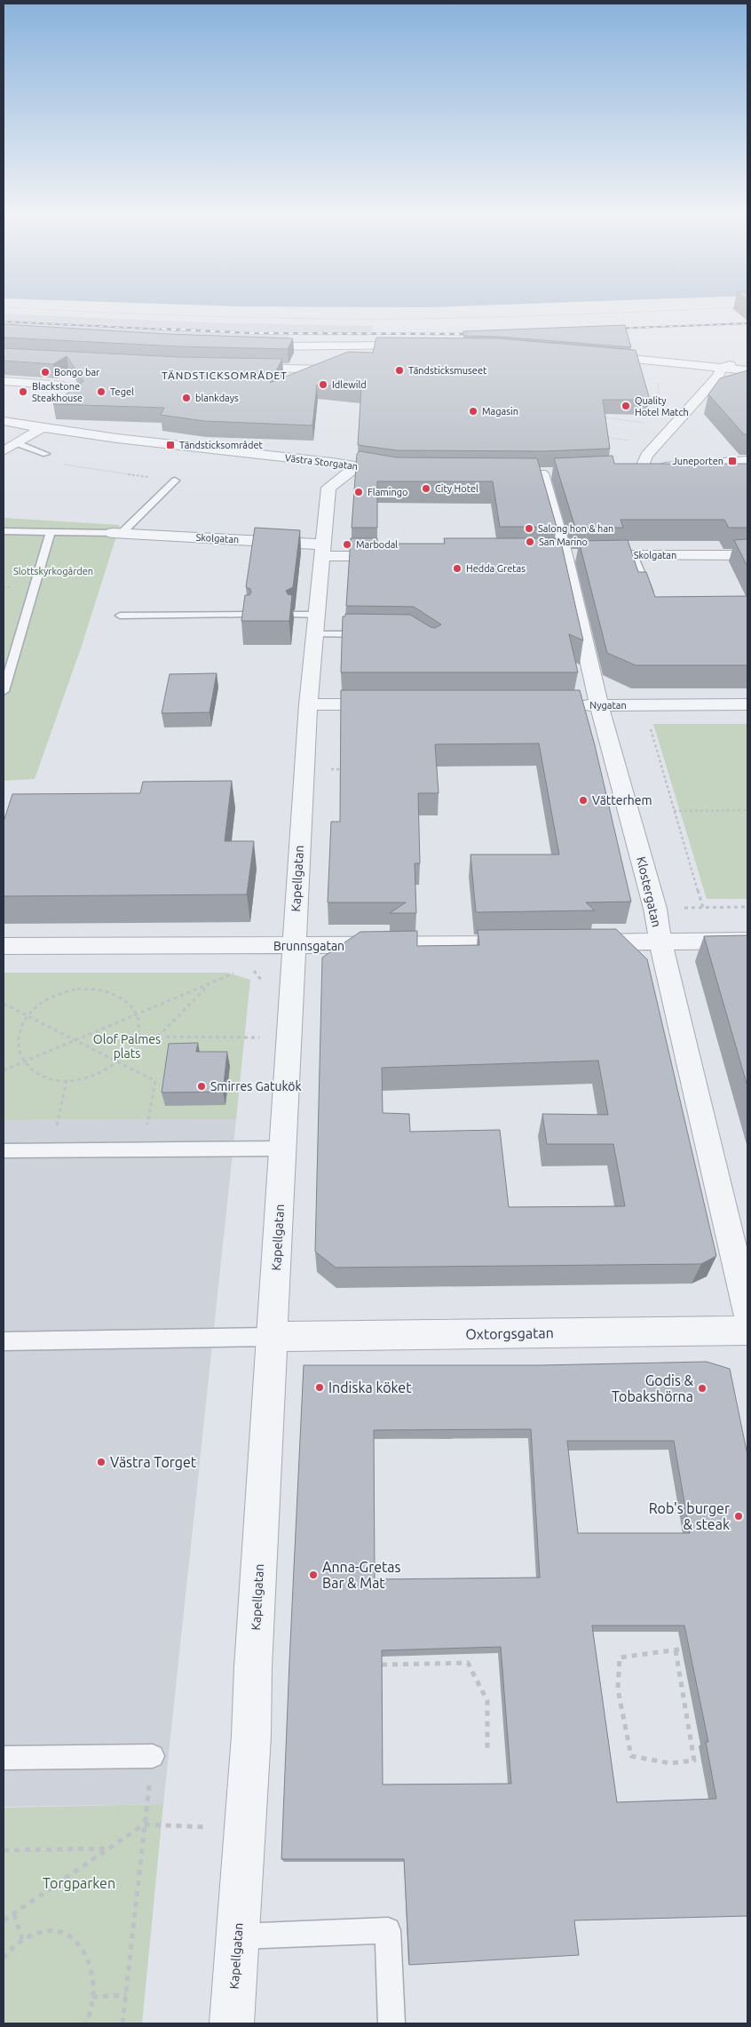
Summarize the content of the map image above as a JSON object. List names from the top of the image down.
{
  "streets": {
    "street": [
      "Västra Storgatan",
      "Skolgatan",
      "Nygatan",
      "Kapellgatan",
      "Klostergatan",
      "Brunnsgatan",
      "Oxtorgsgatan"
    ]
  },
  "crossings": [
    ["Västra Storgatan", "Kapellgatan"],
    ["Skolgatan", "Kapellgatan"],
    ["Skolgatan", "Klostergatan"],
    ["Nygatan", "Klostergatan"],
    ["Kapellgatan", "Brunnsgatan"],
    ["Kapellgatan", "Oxtorgsgatan"]
  ],
  "districts": ["TÄNDSTICKSOMRÅDET"],
  "parks": ["Slottskyrkogården", "Olof Palmes plats", "Torgparken"],
  "places": {
    "other": [
      "Tändsticksmuseet",
      "Bongo bar",
      "Idlewild",
      "Blackstone Steakhouse",
      "Tegel",
      "blankdays",
      "Quality Hotel Match",
      "Magasin",
      "City Hotel",
      "Flamingo",
      "Salong hon & han",
      "San Marino",
      "Marbodal",
      "Hedda Gretas",
      "Vätterhem",
      "Smirres Gatukök",
      "Indiska köket",
      "Godis & Tobakshörna",
      "Västra Torget",
      "Rob's burger & steak",
      "Anna-Gretas Bar & Mat"
    ],
    "transit": ["Tändsticksområdet", "Juneporten"]
  }
}
